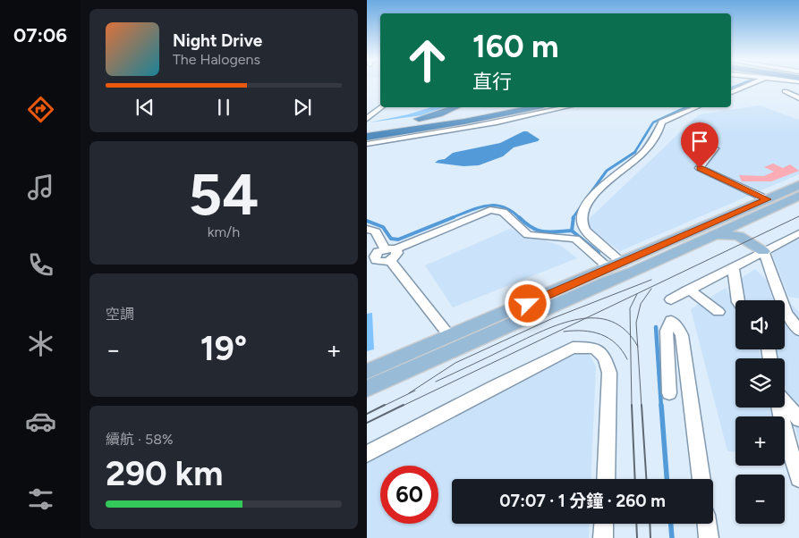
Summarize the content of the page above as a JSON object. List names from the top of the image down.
{
  "page": {
    "tabs": "07:06",
    "turn": ["160 m", "直行"],
    "song": ["Night Drive", "The Halogens"],
    "tile": [
      ["54", "km/h"],
      "空調",
      ["續航 · 58%", "290 km"]
    ],
    "map_buttons": ["+", "−"],
    "heat": ["−", "19°", "+"],
    "limit": "60",
    "trip": "07:07 · 1 分鐘 · 260 m"
  }
}
